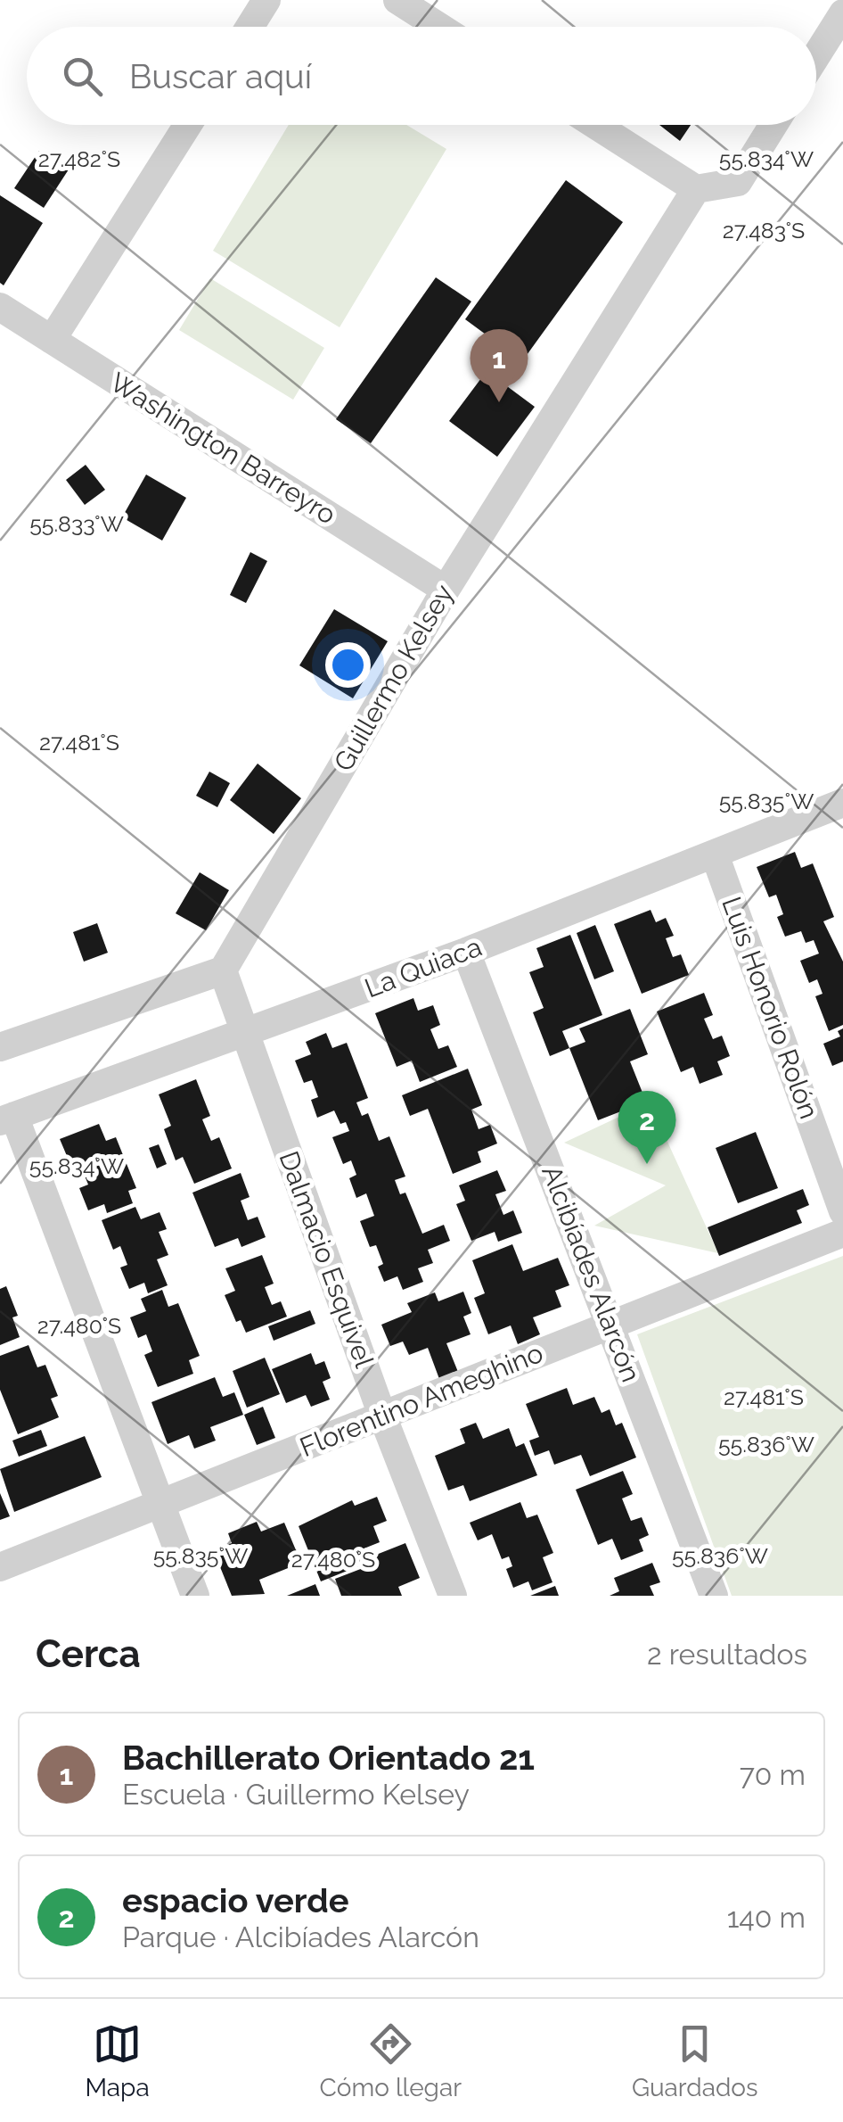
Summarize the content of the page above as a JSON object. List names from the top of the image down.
{
  "streets": {
    "street": [
      "Washington Barreyro",
      "Guillermo Kelsey",
      "La Quiaca",
      "Luis Honorio Rolón",
      "Dalmacio Esquivel",
      "Alcibíades Alarcón",
      "Florentino Ameghino"
    ]
  },
  "crossings": [
    ["Washington Barreyro", "Guillermo Kelsey"],
    ["Guillermo Kelsey", "Dalmacio Esquivel"],
    ["La Quiaca", "Luis Honorio Rolón"],
    ["La Quiaca", "Dalmacio Esquivel"],
    ["La Quiaca", "Alcibíades Alarcón"],
    ["Dalmacio Esquivel", "Florentino Ameghino"],
    ["Alcibíades Alarcón", "Florentino Ameghino"]
  ],
  "page": {
    "search": "Buscar aquí",
    "pins": ["1", "2"],
    "heading": ["Cerca", "2 resultados"],
    "list": [
      {
        "mark": "1",
        "name": "Bachillerato Orientado 21",
        "note": "Escuela · Guillermo Kelsey",
        "value": "70 m"
      },
      {
        "mark": "2",
        "name": "espacio verde",
        "note": "Parque · Alcibíades Alarcón",
        "value": "140 m"
      }
    ],
    "nav": ["Mapa", "Cómo llegar", "Guardados"]
  },
  "coordinates": [
    "27.482°S",
    "55.834°W",
    "27.483°S",
    "55.833°W",
    "27.481°S",
    "55.835°W",
    "27.480°S",
    "55.836°W"
  ]
}
